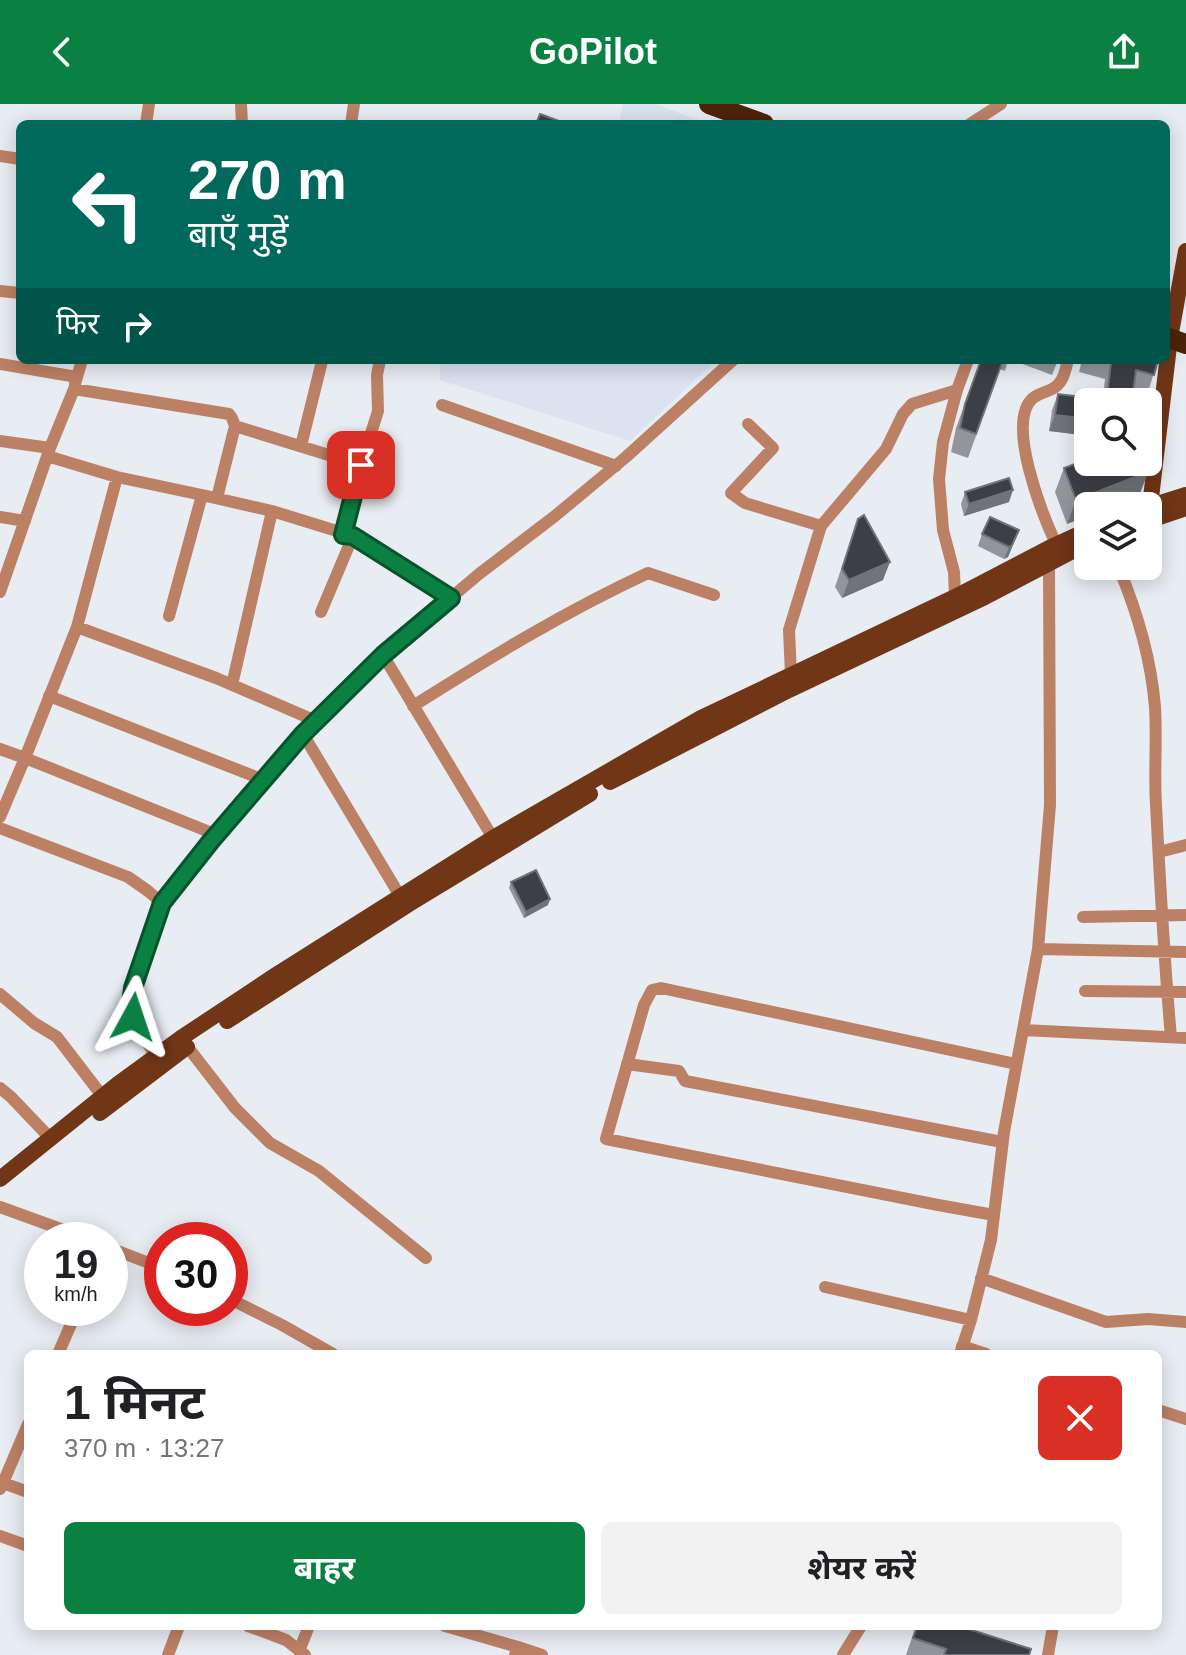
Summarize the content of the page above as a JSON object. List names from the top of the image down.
{
  "page": {
    "header": "GoPilot",
    "turn": ["270 m", "बाएँ मुड़ें"],
    "then": "फिर",
    "speed": "19 km/h",
    "limit": "30",
    "heading": ["1 मिनट", "370 m · 13:27"],
    "buttons": ["बाहर", "शेयर करें"]
  }
}
